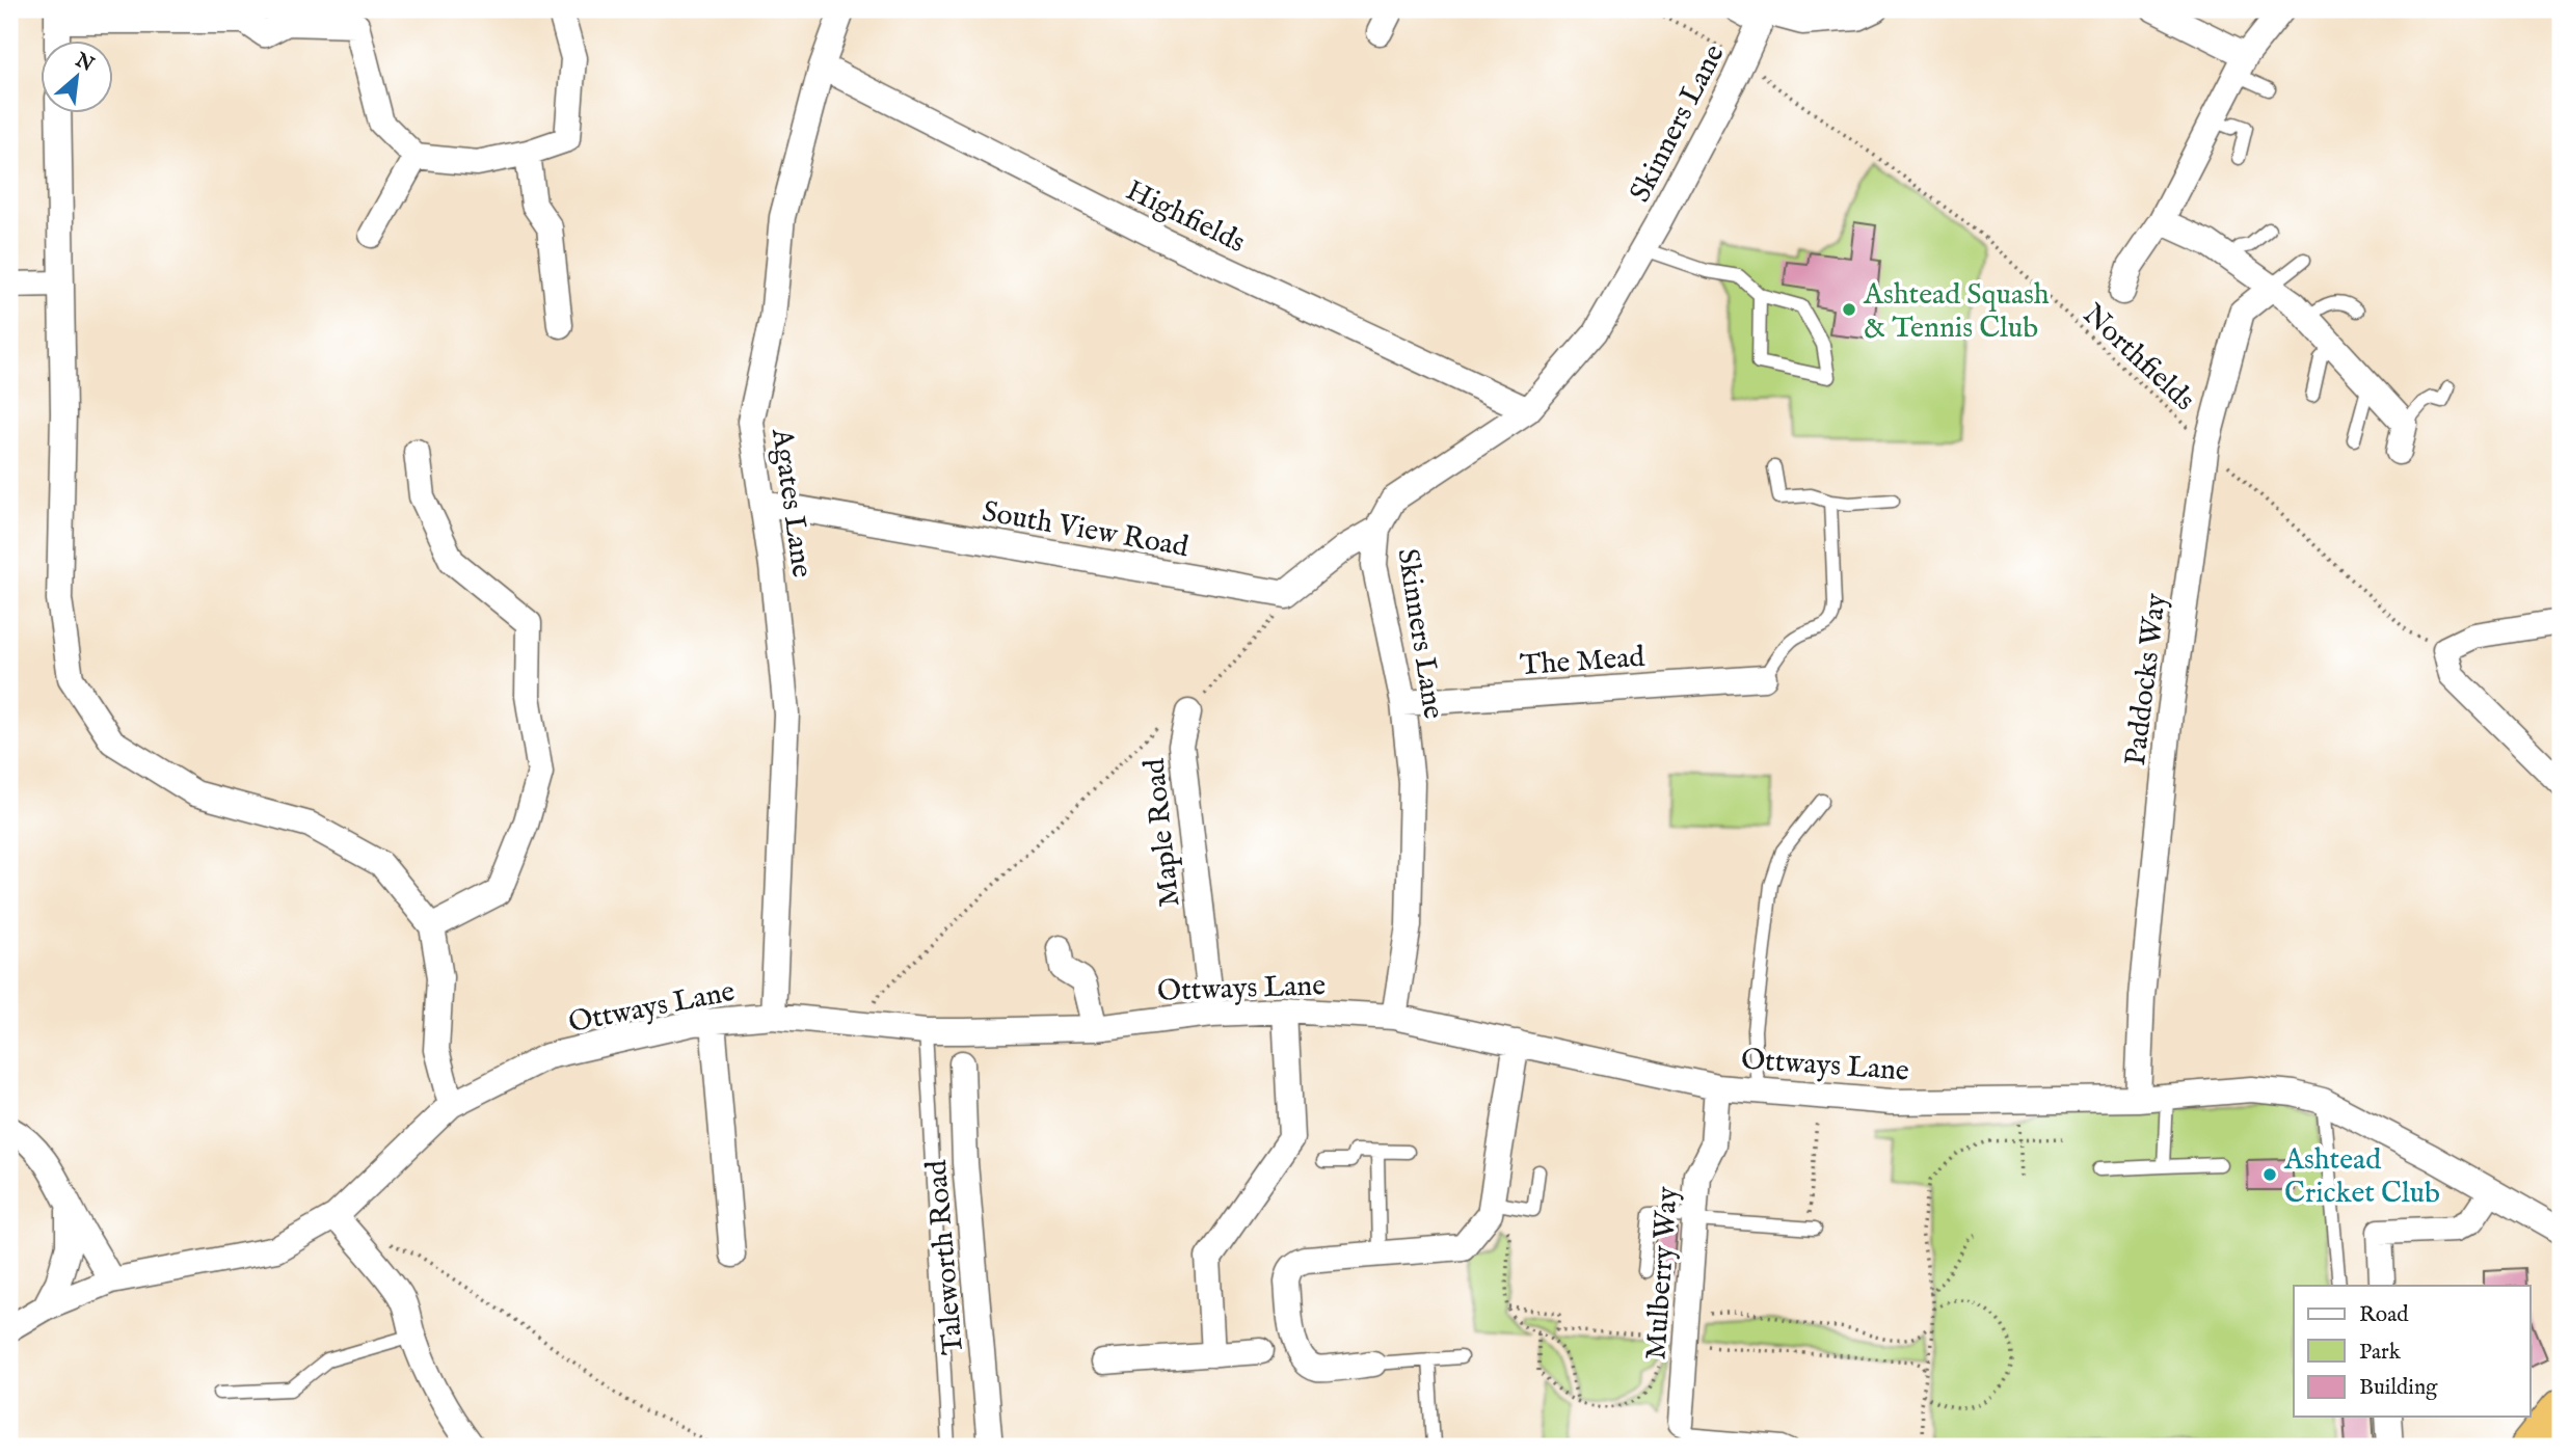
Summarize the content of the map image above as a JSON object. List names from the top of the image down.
{
  "streets": {
    "street": [
      "Skinners Lane",
      "Highfields",
      "Agates Lane",
      "South View Road",
      "The Mead",
      "Paddocks Way",
      "Maple Road",
      "Ottways Lane",
      "Taleworth Road",
      "Mulberry Way"
    ],
    "path": ["Northfields"]
  },
  "crossings": [
    ["Skinners Lane", "Highfields"],
    ["Skinners Lane", "Northfields"],
    ["Skinners Lane", "The Mead"],
    ["Skinners Lane", "Ottways Lane"],
    ["Highfields", "Agates Lane"],
    ["Northfields", "Paddocks Way"],
    ["Agates Lane", "South View Road"],
    ["Agates Lane", "Ottways Lane"],
    ["Paddocks Way", "Ottways Lane"],
    ["Maple Road", "Ottways Lane"],
    ["Ottways Lane", "Mulberry Way"]
  ],
  "places": ["Ashtead Squash & Tennis Club", "Ashtead Cricket Club"],
  "legend": ["Road", "Park", "Building"],
  "north": "top right"
}
